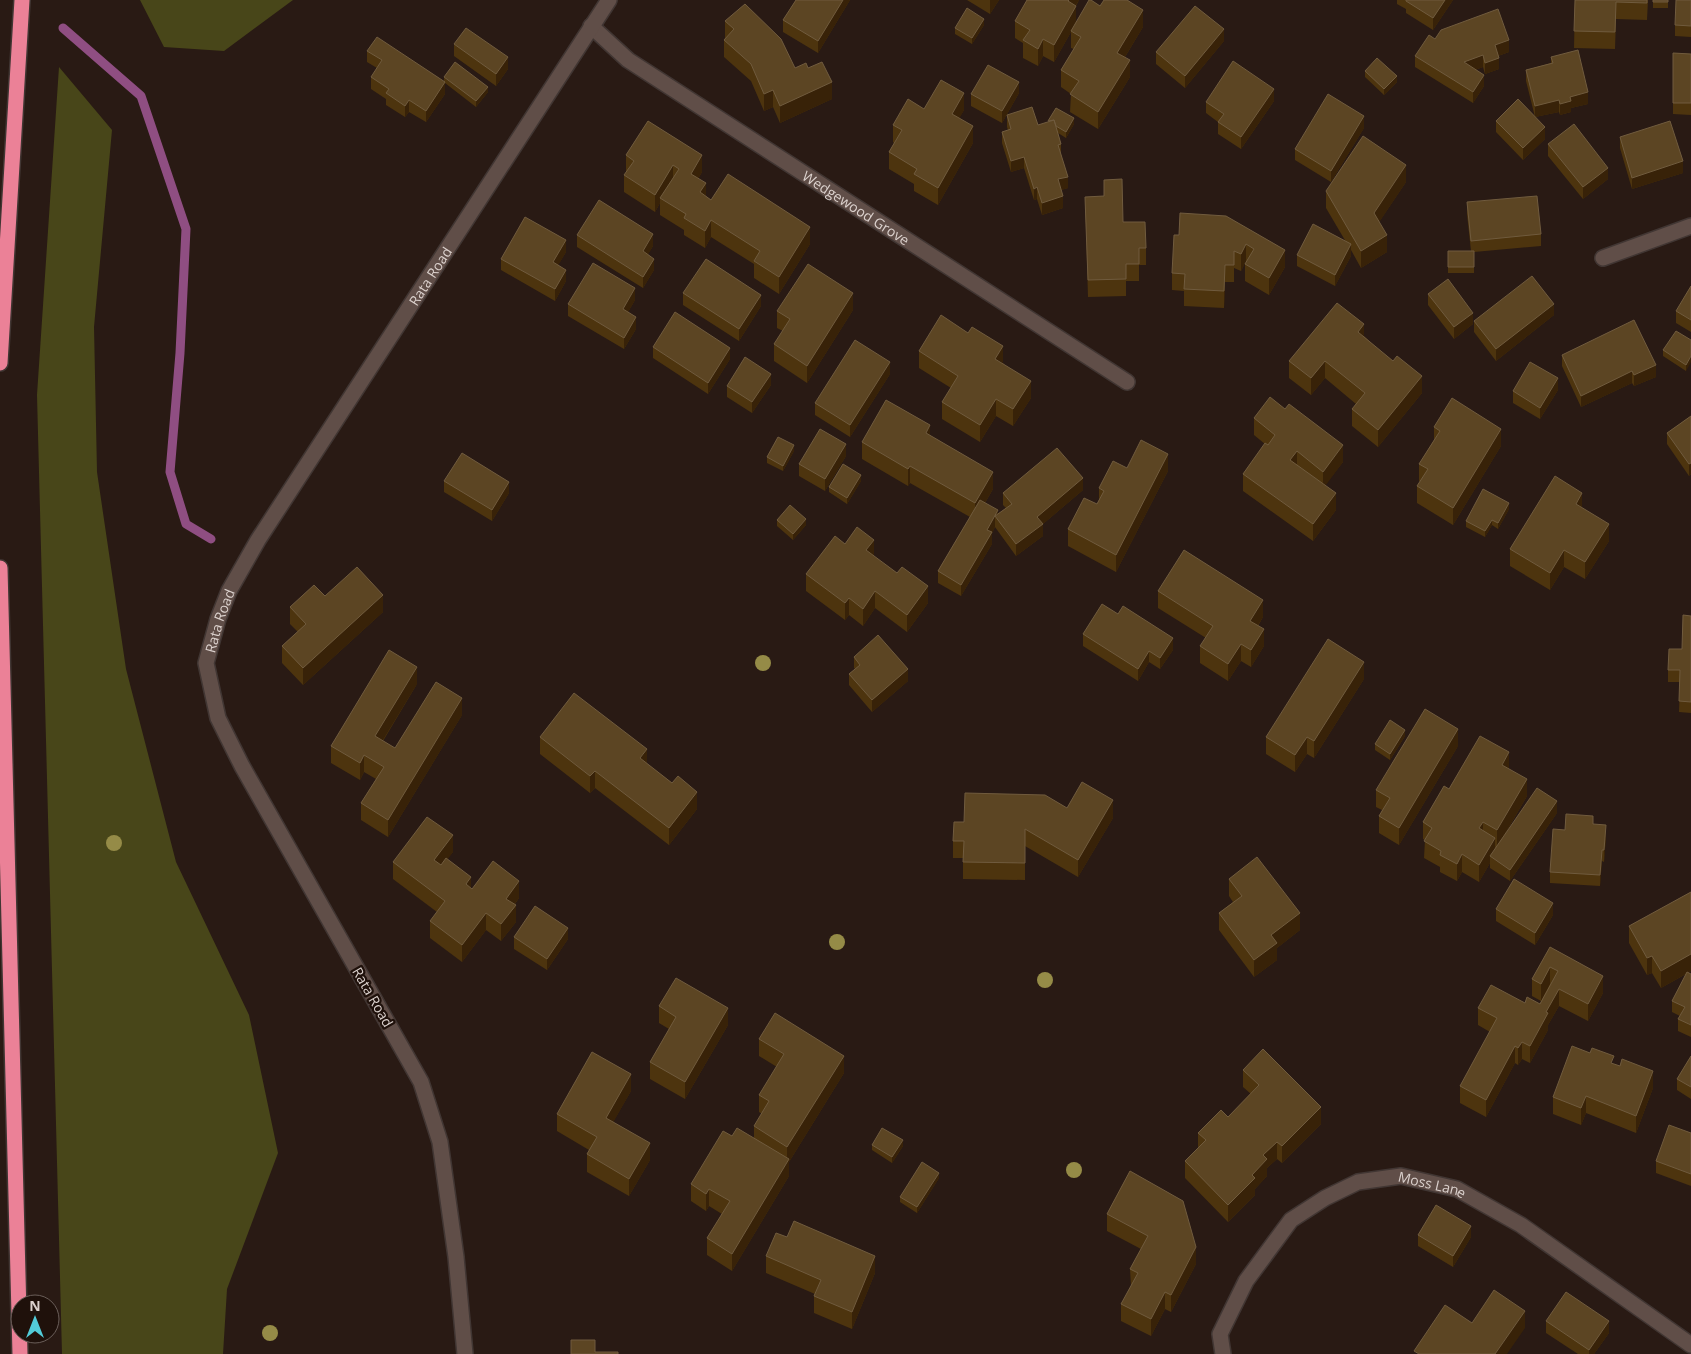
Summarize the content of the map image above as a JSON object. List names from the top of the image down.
{
  "streets": {
    "street": ["Wedgewood Grove", "Rata Road", "Moss Lane"]
  },
  "crossings": [
    ["Wedgewood Grove", "Rata Road"]
  ],
  "north": "top"
}
